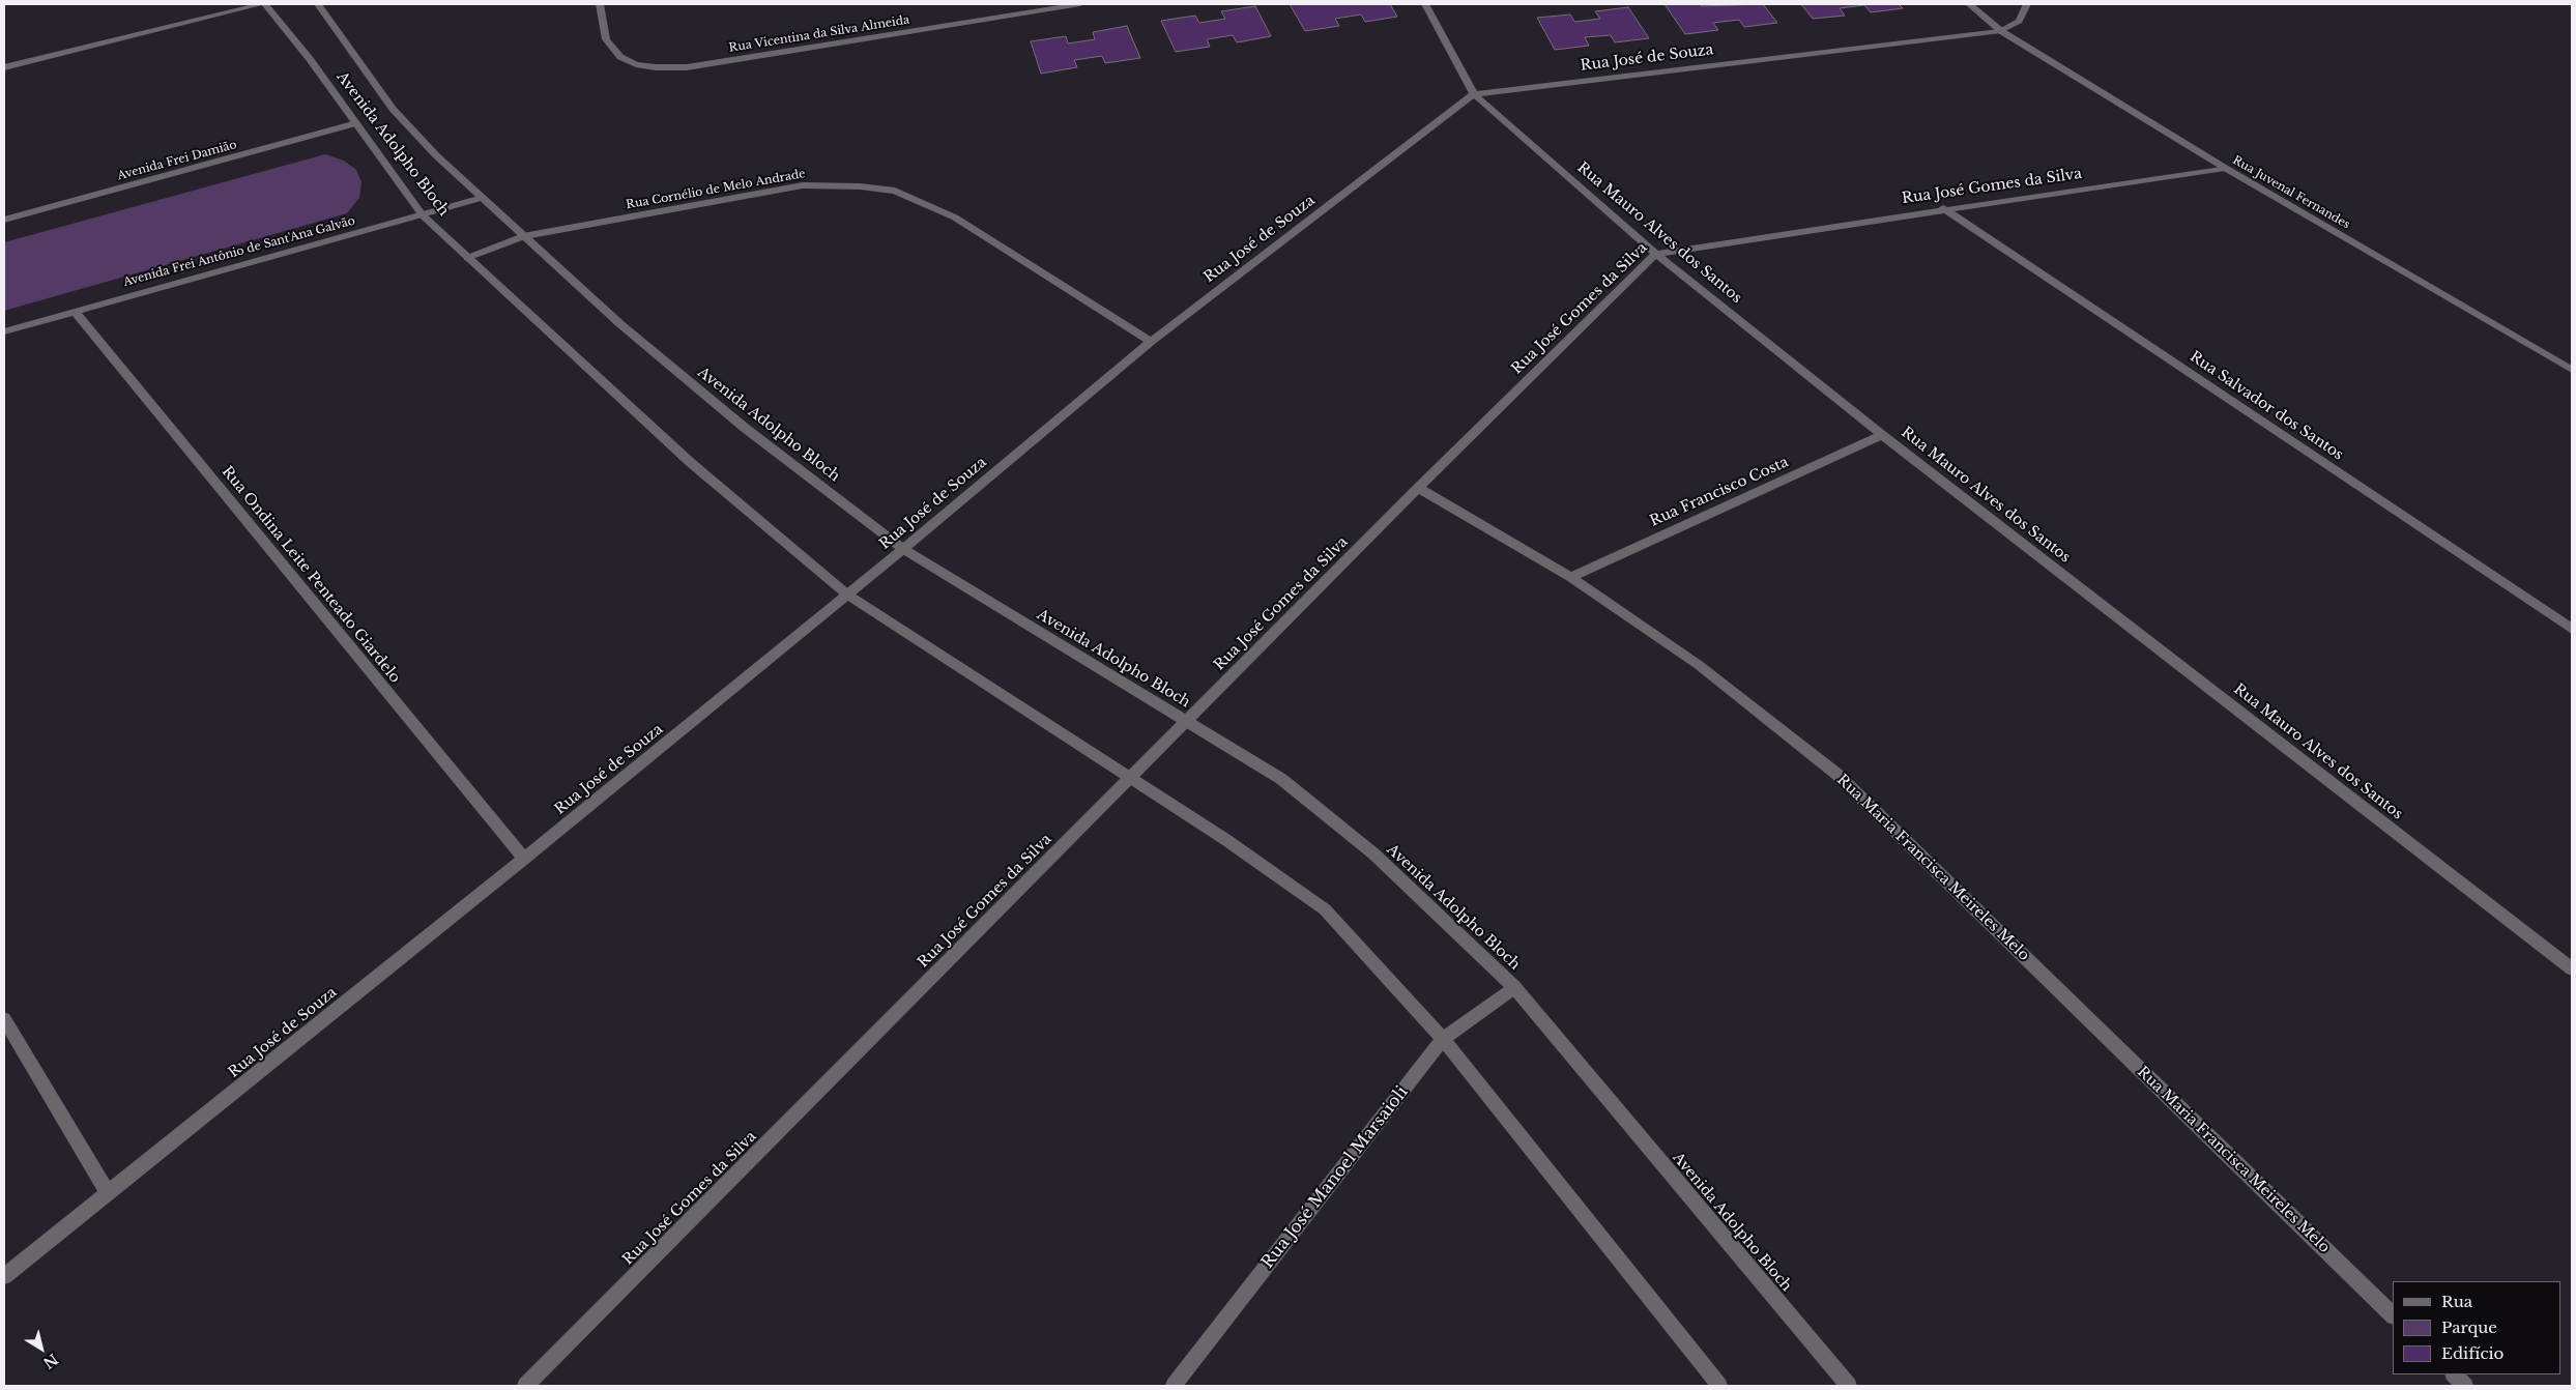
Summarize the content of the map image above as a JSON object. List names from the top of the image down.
{
  "streets": {
    "street": [
      "Rua Vicentina da Silva Almeida",
      "Rua José de Souza",
      "Avenida Adolpho Bloch",
      "Avenida Frei Damião",
      "Rua José Gomes da Silva",
      "Rua Cornélio de Melo Andrade",
      "Rua Juvenal Fernandes",
      "Rua Mauro Alves dos Santos",
      "Avenida Frei Antônio de Sant'Ana Galvão",
      "Rua Salvador dos Santos",
      "Rua Francisco Costa",
      "Rua Ondina Leite Penteado Giardelo",
      "Rua Maria Francisca Meireles Melo",
      "Rua José Manoel Marsaioli"
    ]
  },
  "crossings": [
    ["Rua José de Souza", "Avenida Adolpho Bloch"],
    ["Rua José de Souza", "Rua Cornélio de Melo Andrade"],
    ["Rua José de Souza", "Rua Juvenal Fernandes"],
    ["Rua José de Souza", "Rua Mauro Alves dos Santos"],
    ["Rua José de Souza", "Rua Ondina Leite Penteado Giardelo"],
    ["Avenida Adolpho Bloch", "Avenida Frei Damião"],
    ["Avenida Adolpho Bloch", "Rua José Gomes da Silva"],
    ["Avenida Adolpho Bloch", "Rua Cornélio de Melo Andrade"],
    ["Avenida Adolpho Bloch", "Avenida Frei Antônio de Sant'Ana Galvão"],
    ["Avenida Adolpho Bloch", "Rua José Manoel Marsaioli"],
    ["Rua José Gomes da Silva", "Rua Juvenal Fernandes"],
    ["Rua José Gomes da Silva", "Rua Mauro Alves dos Santos"],
    ["Rua José Gomes da Silva", "Rua Salvador dos Santos"],
    ["Rua José Gomes da Silva", "Rua Maria Francisca Meireles Melo"],
    ["Rua Mauro Alves dos Santos", "Rua Francisco Costa"],
    ["Avenida Frei Antônio de Sant'Ana Galvão", "Rua Ondina Leite Penteado Giardelo"],
    ["Rua Francisco Costa", "Rua Maria Francisca Meireles Melo"]
  ],
  "legend": ["Rua", "Parque", "Edifício"],
  "north": "bottom right"
}
